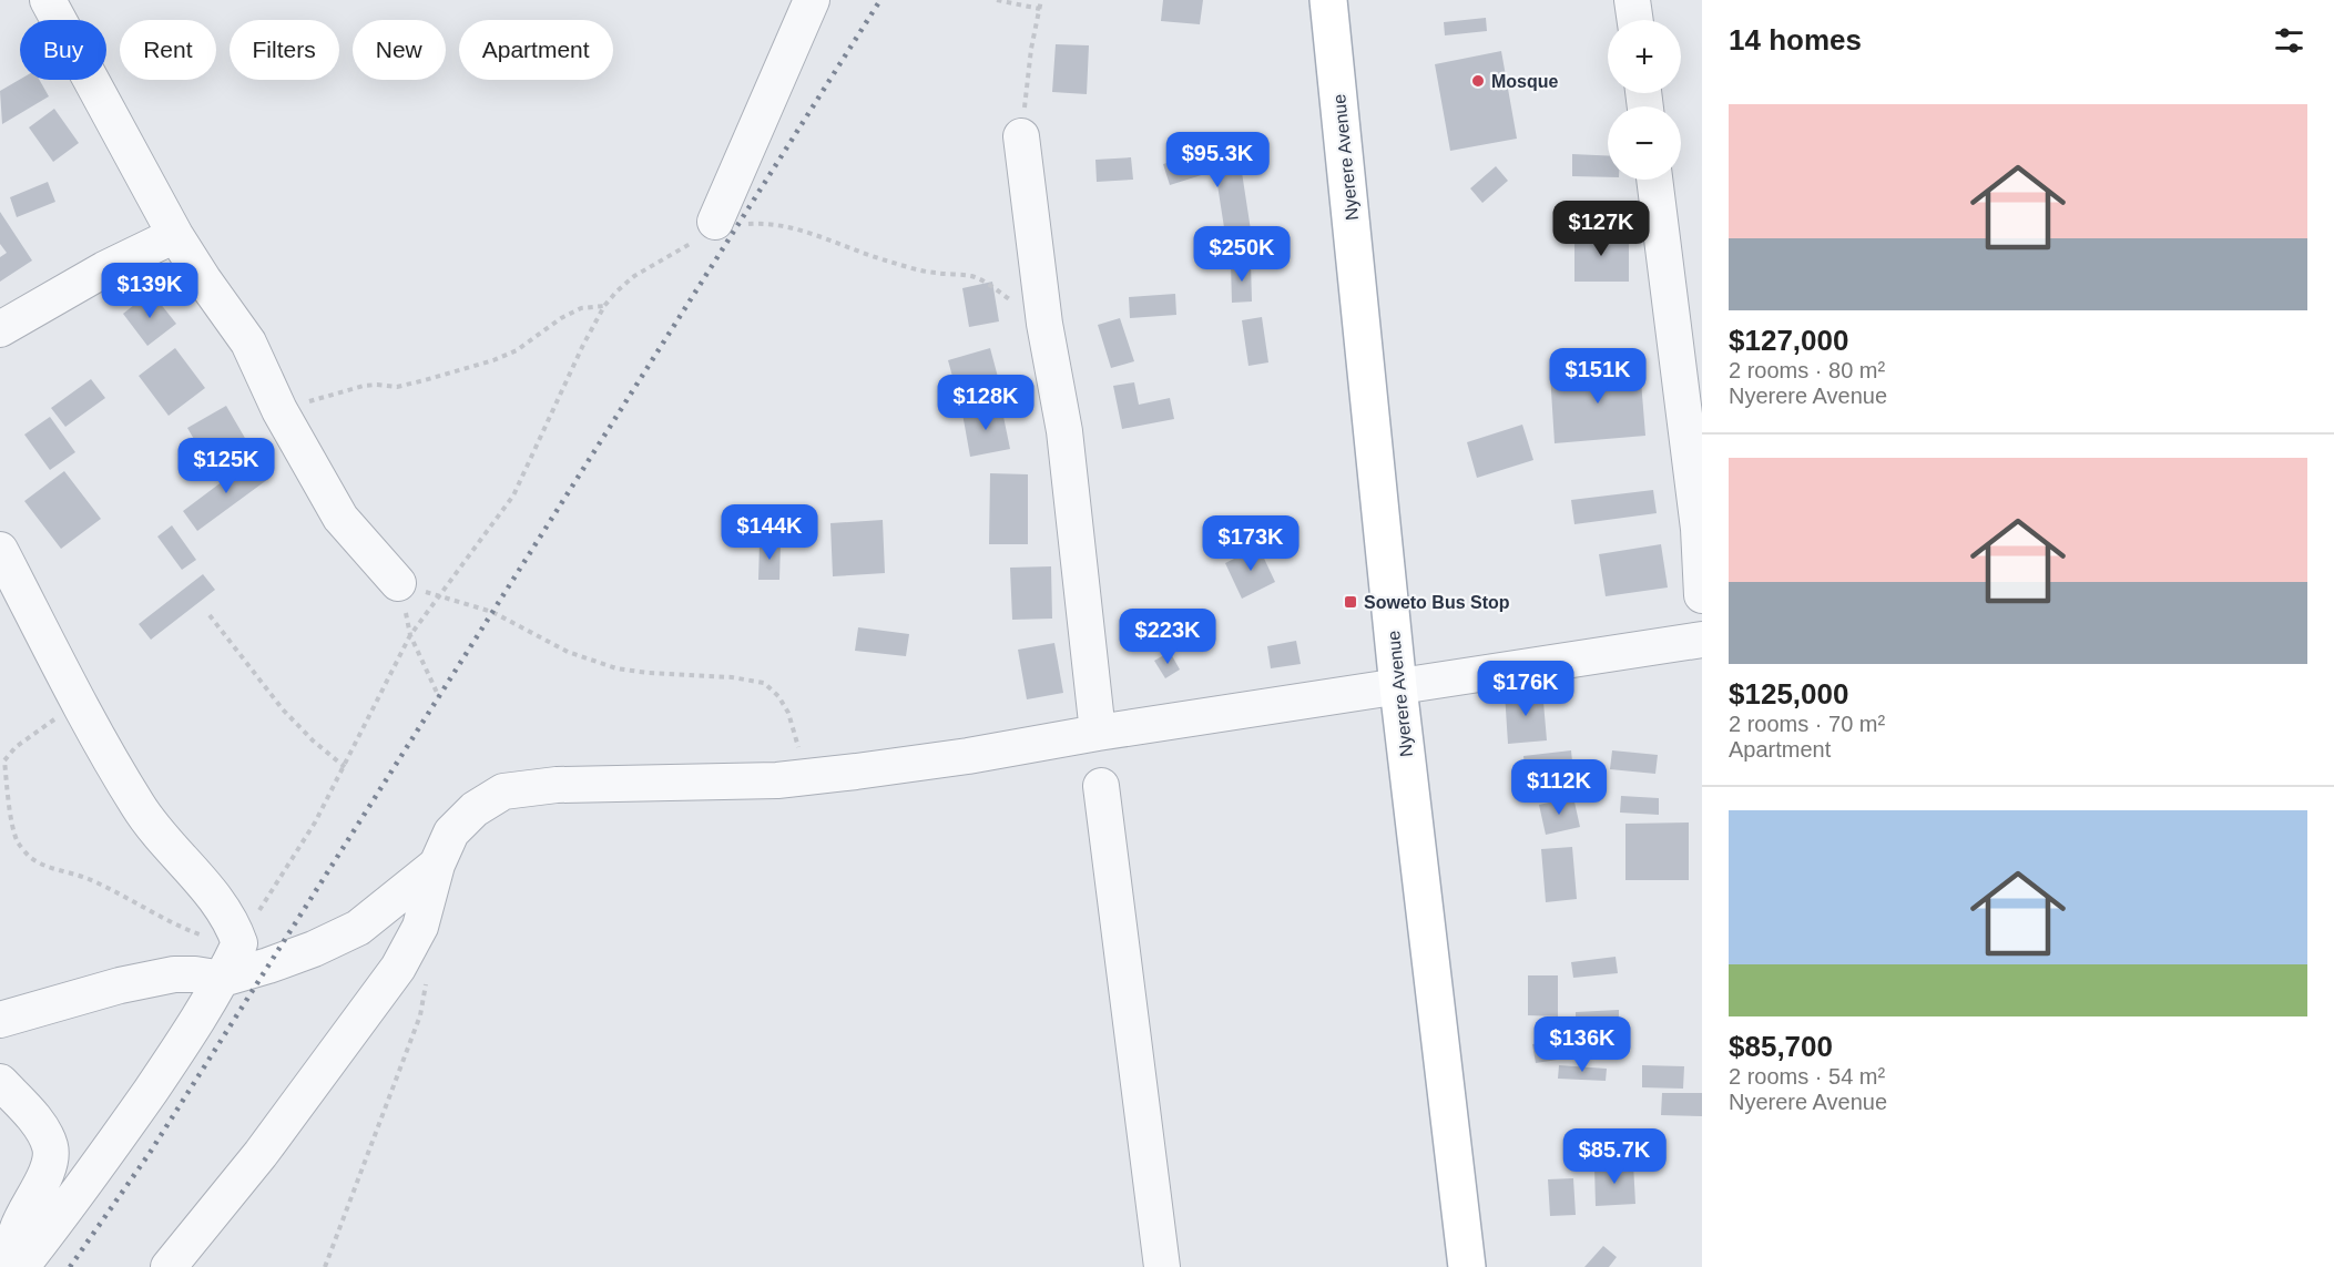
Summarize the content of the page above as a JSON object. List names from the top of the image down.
{
  "streets": {
    "main road": ["Nyerere Avenue"]
  },
  "places": {
    "other": ["Mosque"],
    "transit": ["Soweto Bus Stop"]
  },
  "page": {
    "heading": "14 homes",
    "map_buttons": ["+", "−"],
    "chip": [
      "Buy",
      "Rent",
      "Filters",
      "New",
      "Apartment"
    ],
    "list": [
      {
        "name": "$127,000",
        "note": "2 rooms · 80 m² · Nyerere Avenue"
      },
      {
        "name": "$125,000",
        "note": "2 rooms · 70 m² · Apartment"
      },
      {
        "name": "$85,700",
        "note": "2 rooms · 54 m² · Nyerere Avenue"
      }
    ],
    "price": [
      "$95.3K",
      "$127K",
      "$250K",
      "$139K",
      "$151K",
      "$128K",
      "$125K",
      "$144K",
      "$173K",
      "$223K",
      "$176K",
      "$112K",
      "$136K",
      "$85.7K"
    ]
  }
}
